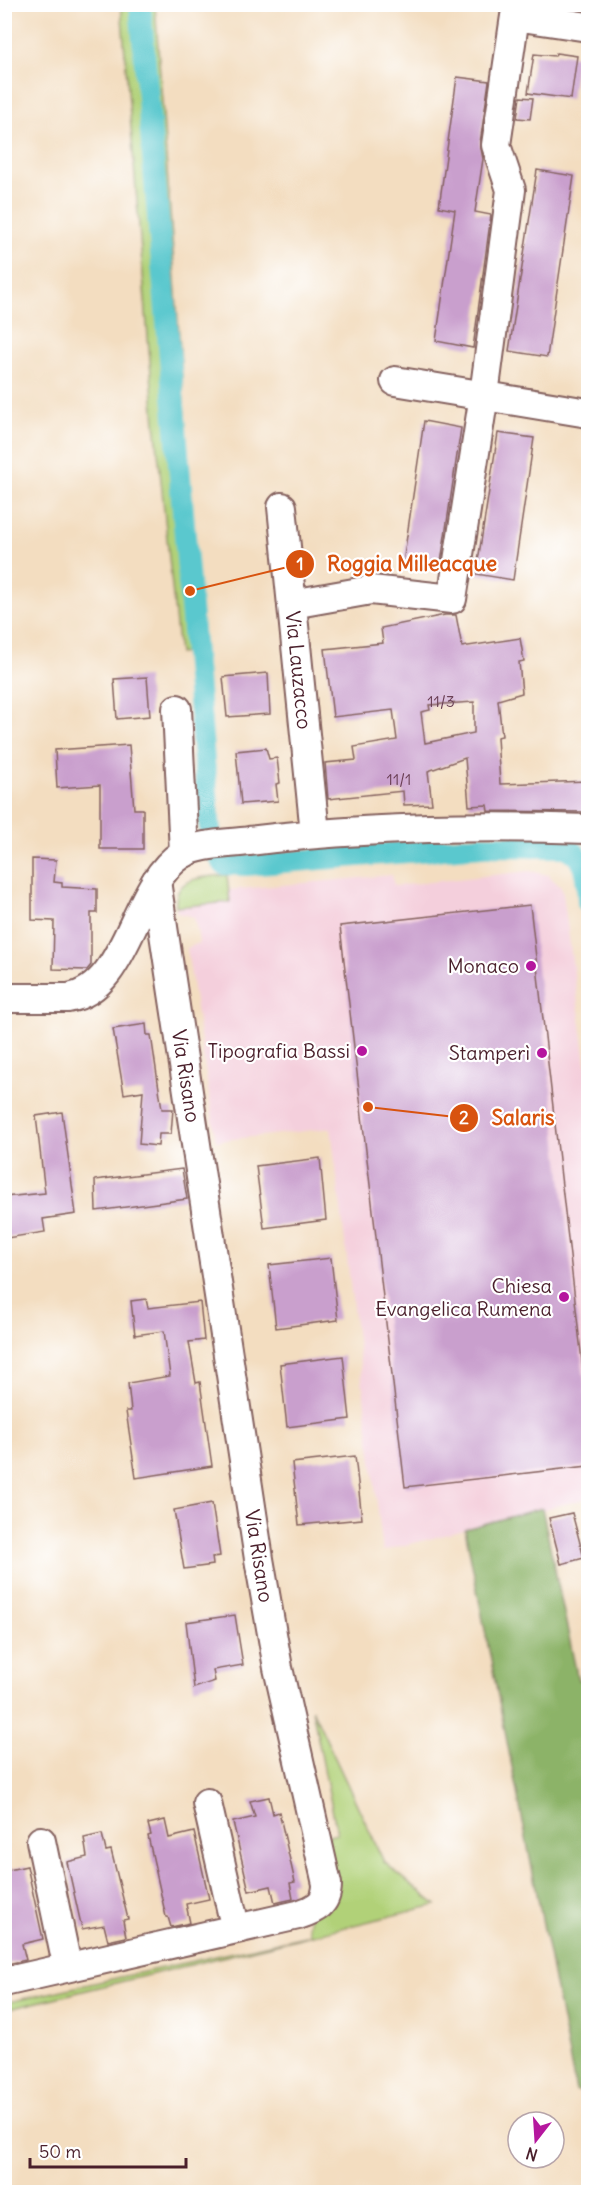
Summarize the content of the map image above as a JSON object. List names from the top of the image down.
{
  "streets": {
    "street": ["Via Lauzacco", "Via Risano"]
  },
  "places": [
    "Roggia Milleacque",
    "Monaco",
    "Tipografia Bassi",
    "Stamperì",
    "Salaris",
    "Chiesa Evangelica Rumena"
  ],
  "house_numbers": ["11/3", "11/1"],
  "scale_bar": "50 m",
  "north": "bottom"
}
